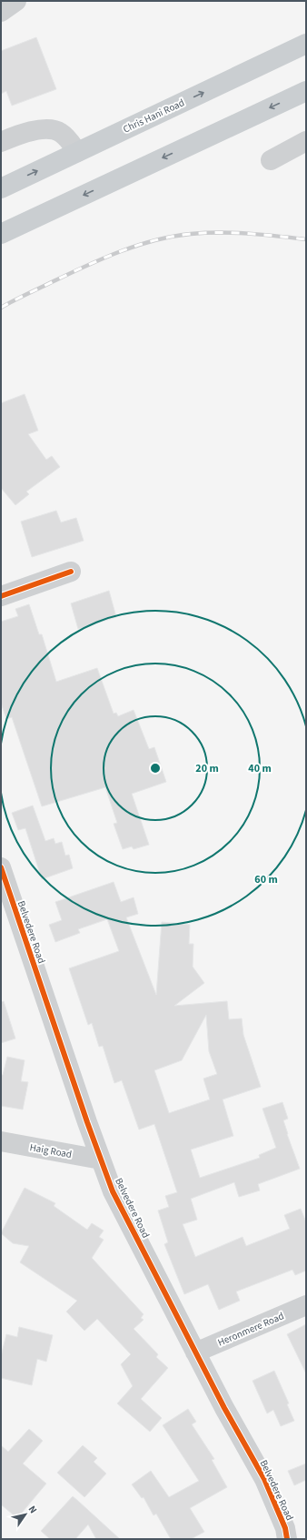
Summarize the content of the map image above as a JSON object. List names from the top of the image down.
{
  "streets": {
    "main road": ["Chris Hani Road"],
    "street": ["Belvedere Road", "Haig Road", "Heronmere Road"]
  },
  "crossings": [
    ["Belvedere Road", "Haig Road"],
    ["Belvedere Road", "Heronmere Road"]
  ],
  "north": "top right",
  "rings": ["20 m", "40 m", "60 m"]
}
